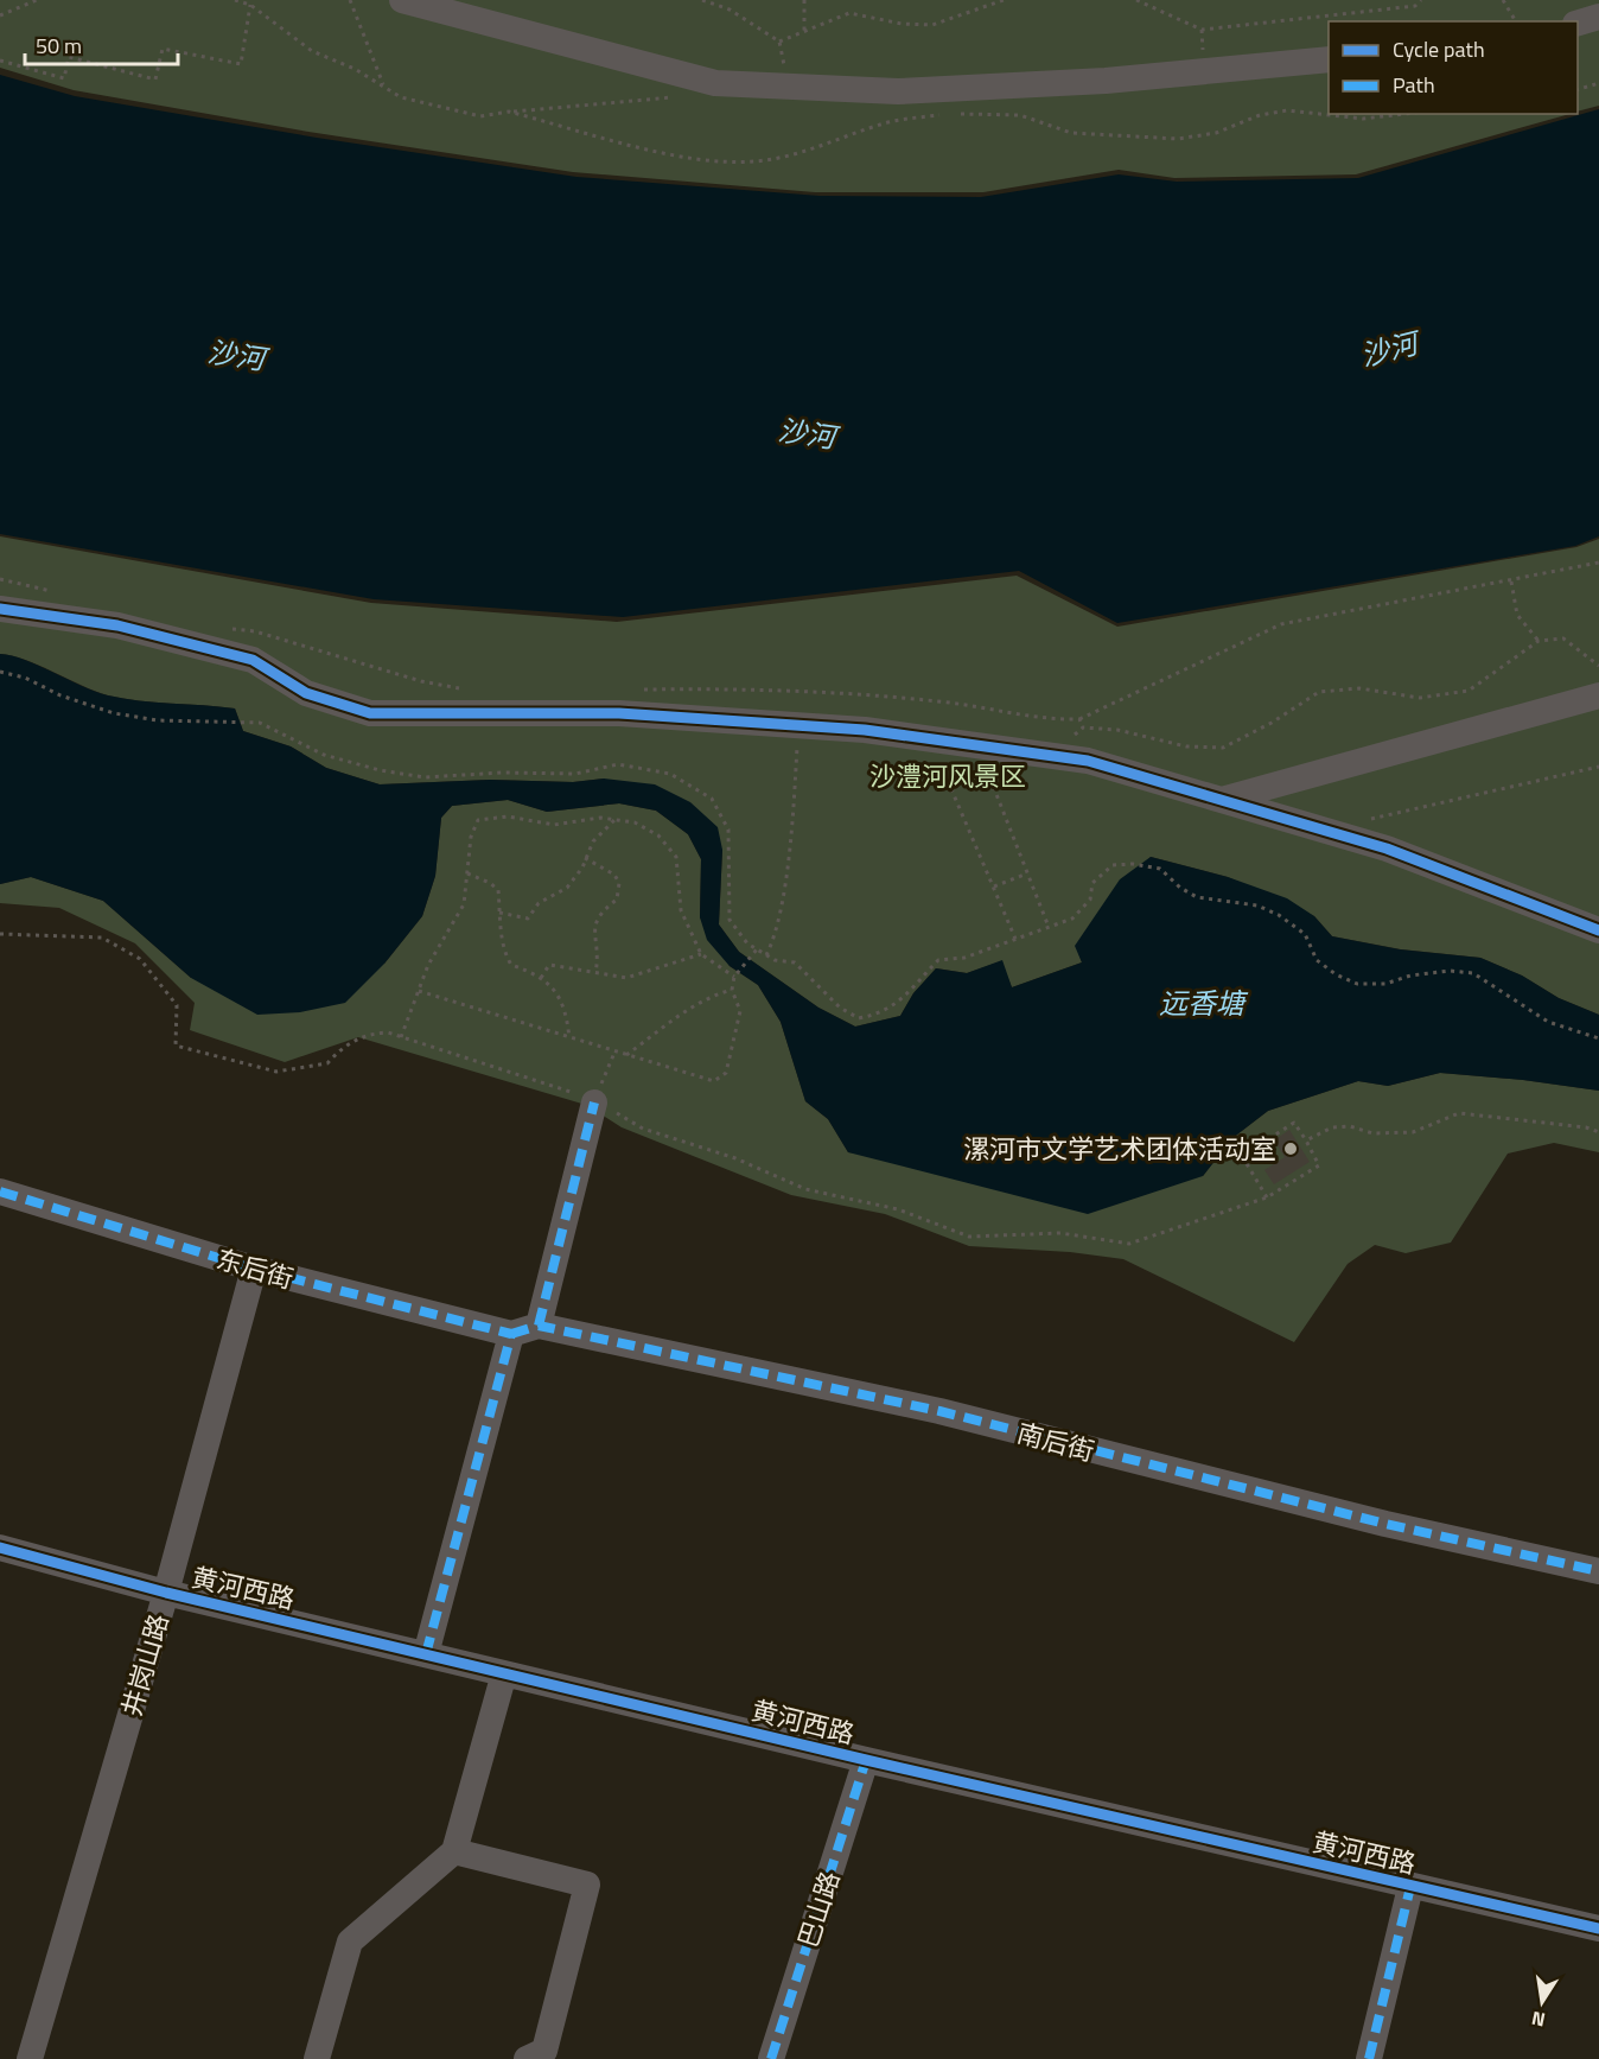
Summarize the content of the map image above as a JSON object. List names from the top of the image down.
{
  "streets": {
    "street": [
      "东后街",
      "南后街",
      "黄河西路",
      "井岗山路",
      "巴山路"
    ]
  },
  "crossings": [
    ["东后街", "南后街"],
    ["东后街", "井岗山路"],
    ["黄河西路", "井岗山路"],
    ["黄河西路", "巴山路"]
  ],
  "water": ["沙河", "远香塘"],
  "parks": ["沙澧河风景区"],
  "places": ["漯河市文学艺术团体活动室"],
  "legend": ["Cycle path", "Path"],
  "scale_bar": "50 m",
  "north": "bottom"
}
